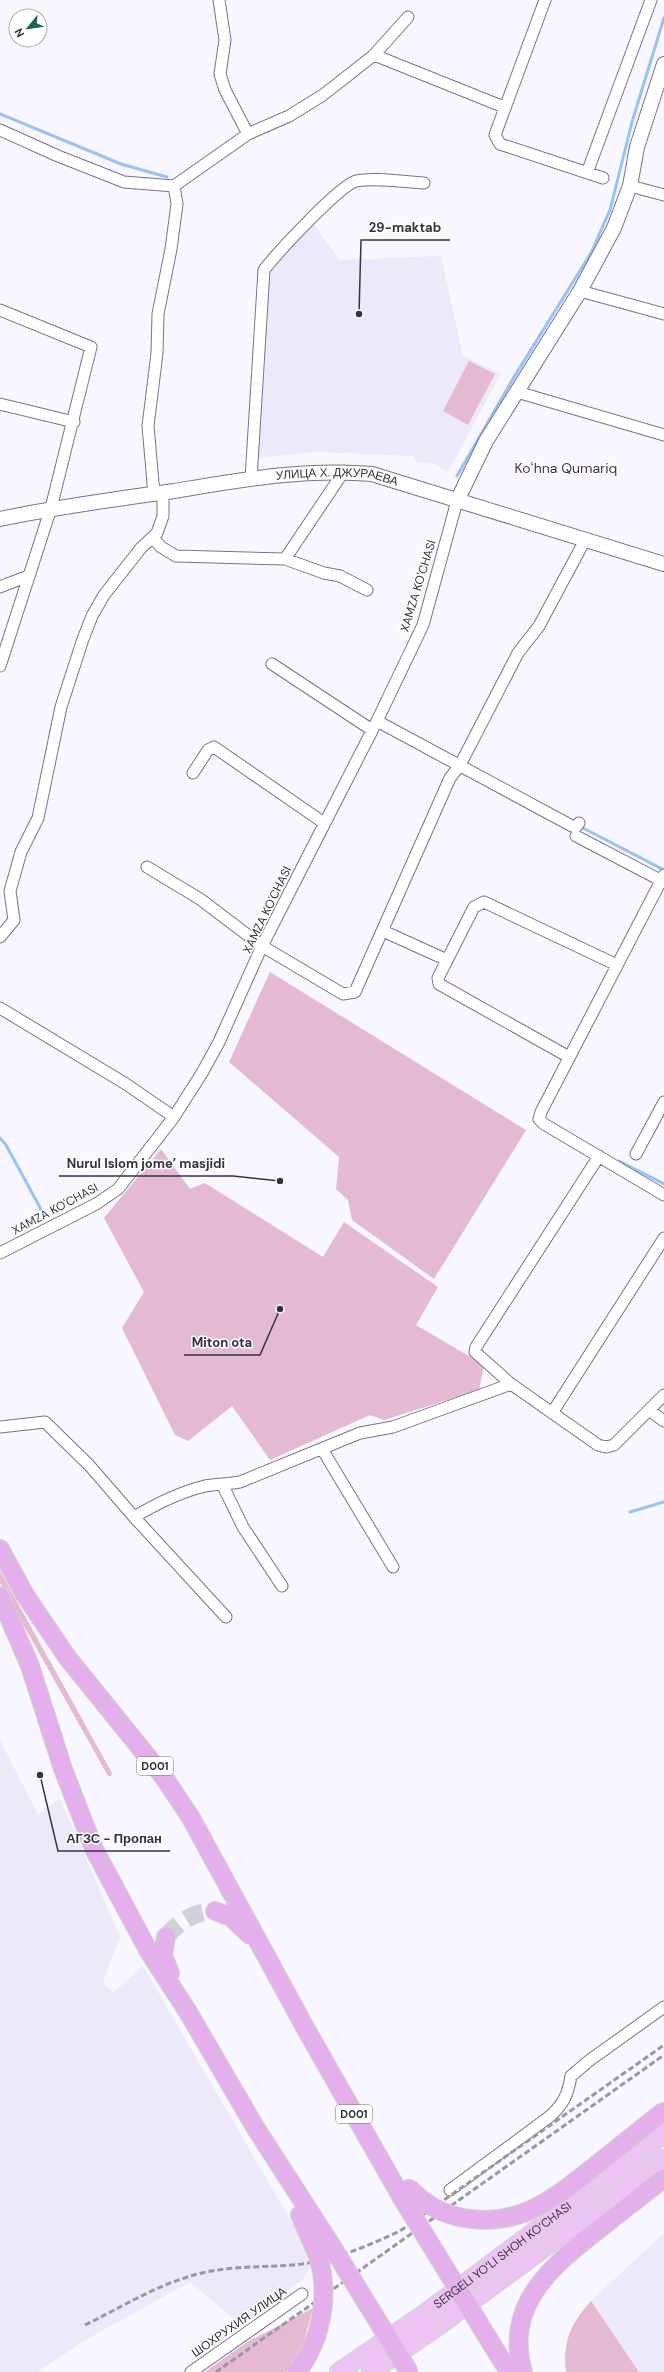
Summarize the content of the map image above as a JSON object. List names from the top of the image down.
{
  "streets": {
    "highway": ["D001"],
    "main road": ["SERGELI YO‘LI SHOH KO‘CHASI"],
    "street": ["УЛИЦА Х. ДЖУРАЕВА", "XAMZA KO'CHASI", "ШОХРУХИЯ УЛИЦА"]
  },
  "crossings": [
    ["УЛИЦА Х. ДЖУРАЕВА", "XAMZA KO'CHASI"]
  ],
  "districts": ["Koʻhna Qumariq"],
  "places": [
    "29-maktab",
    "Nurul Islom jome’ masjidi",
    "Miton ota",
    "АГЗС - Пропан"
  ],
  "north": "bottom left"
}
